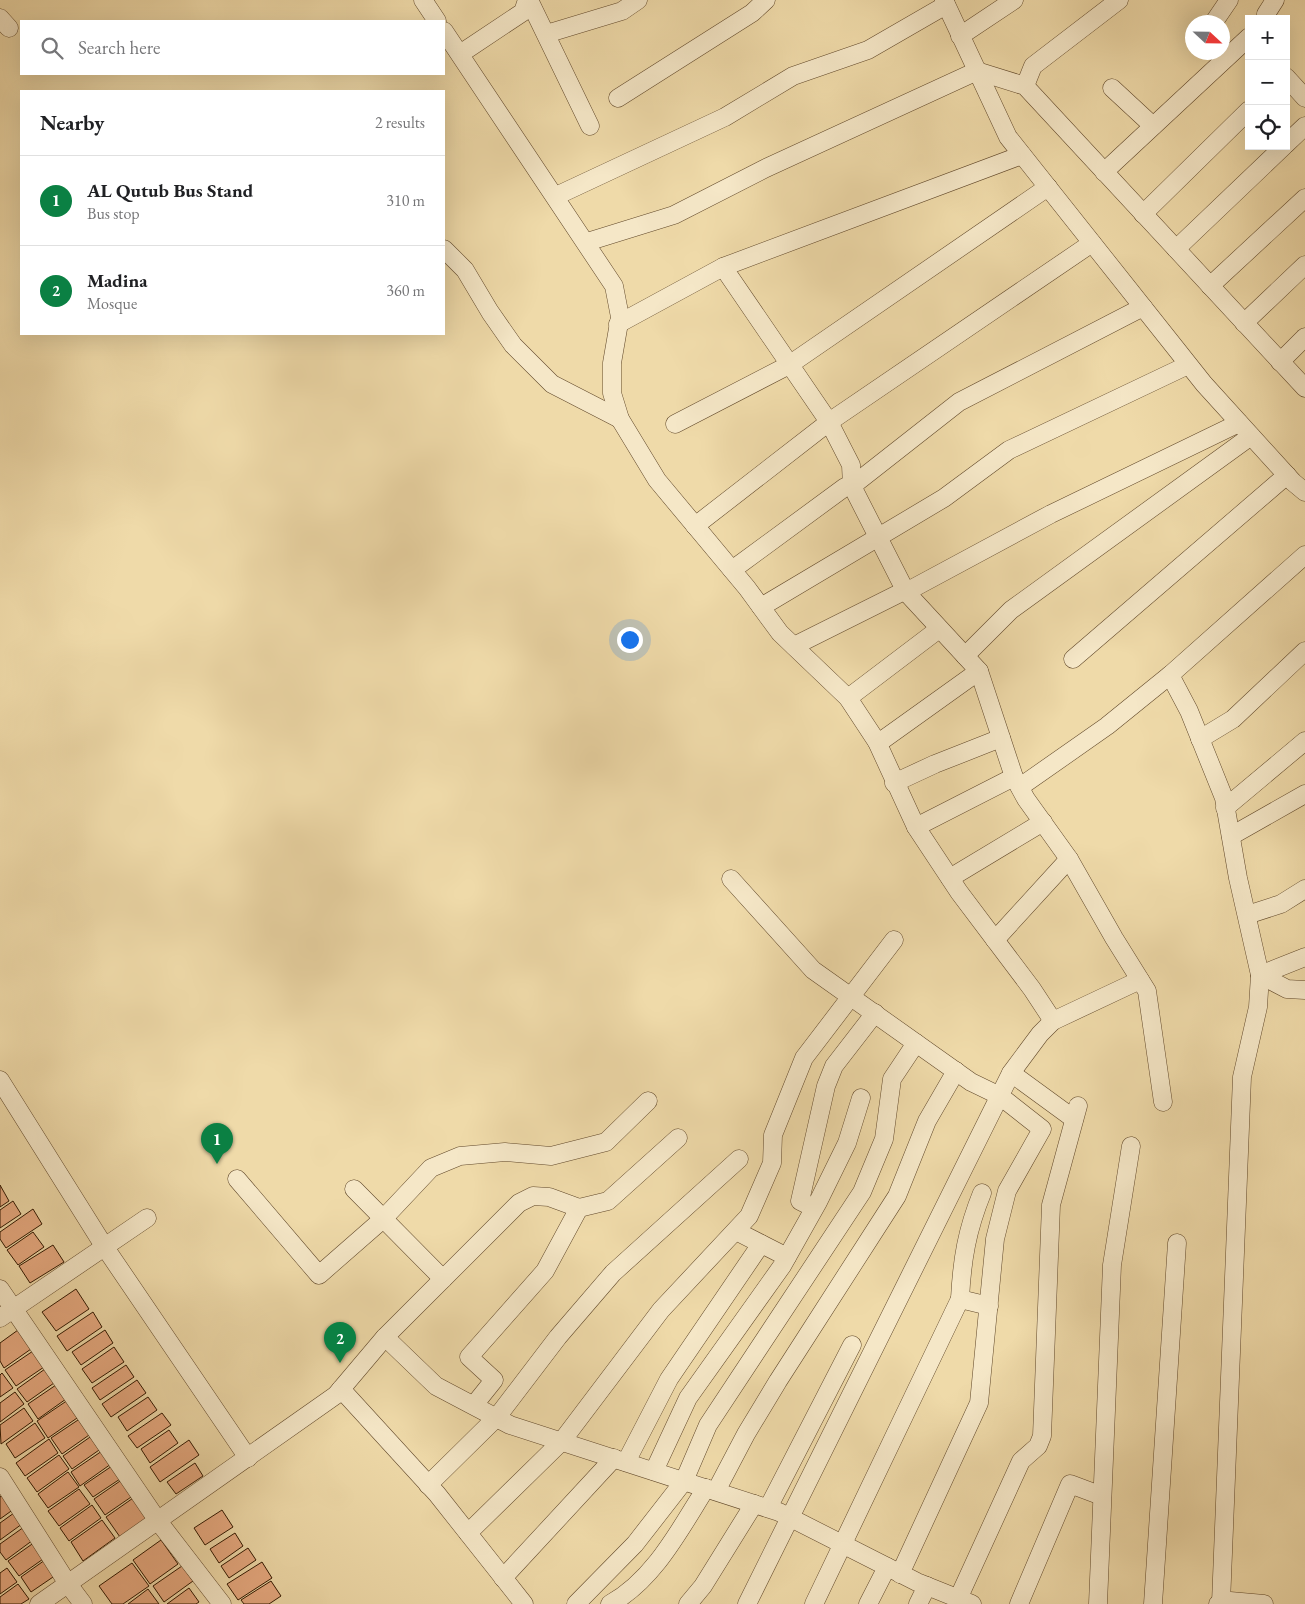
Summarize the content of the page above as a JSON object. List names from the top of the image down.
{
  "north": "right",
  "page": {
    "map_buttons": ["+", "−"],
    "search": "Search here",
    "heading": ["Nearby", "2 results"],
    "list": [
      {
        "mark": "1",
        "name": "AL Qutub Bus Stand",
        "note": "Bus stop",
        "value": "310 m"
      },
      {
        "mark": "2",
        "name": "Madina",
        "note": "Mosque",
        "value": "360 m"
      }
    ],
    "pins": ["1", "2"]
  }
}
